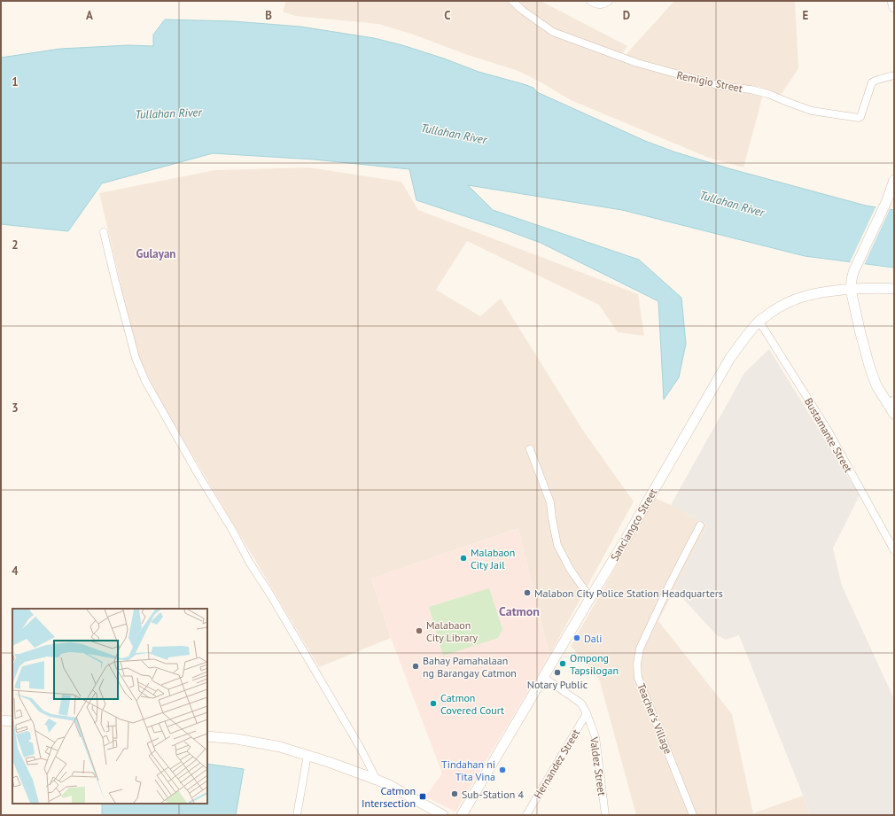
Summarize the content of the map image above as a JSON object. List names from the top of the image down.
{
  "streets": {
    "main road": ["Sanciangco Street"],
    "street": [
      "Remigio Street",
      "Bustamante Street",
      "Teacher's Village",
      "Hernandez Street",
      "Valdez Street"
    ]
  },
  "crossings": [
    ["Bustamante Street", "Sanciangco Street"],
    ["Sanciangco Street", "Valdez Street"],
    ["Hernandez Street", "Valdez Street"]
  ],
  "districts": ["Gulayan", "Catmon"],
  "water": ["Tullahan River"],
  "places": {
    "other": [
      "Malabaon City Jail",
      "Malabon City Police Station Headquarters",
      "Malabaon City Library",
      "Dali",
      "Ompong Tapsilogan",
      "Bahay Pamahalaan ng Barangay Catmon",
      "Notary Public",
      "Catmon Covered Court",
      "Tindahan ni Tita Vina",
      "Sub-Station 4"
    ],
    "transit": ["Catmon Intersection"]
  },
  "grid": {
    "columns": [
      "A",
      "B",
      "C",
      "D",
      "E"
    ],
    "rows": [
      "1",
      "2",
      "3",
      "4"
    ]
  }
}
